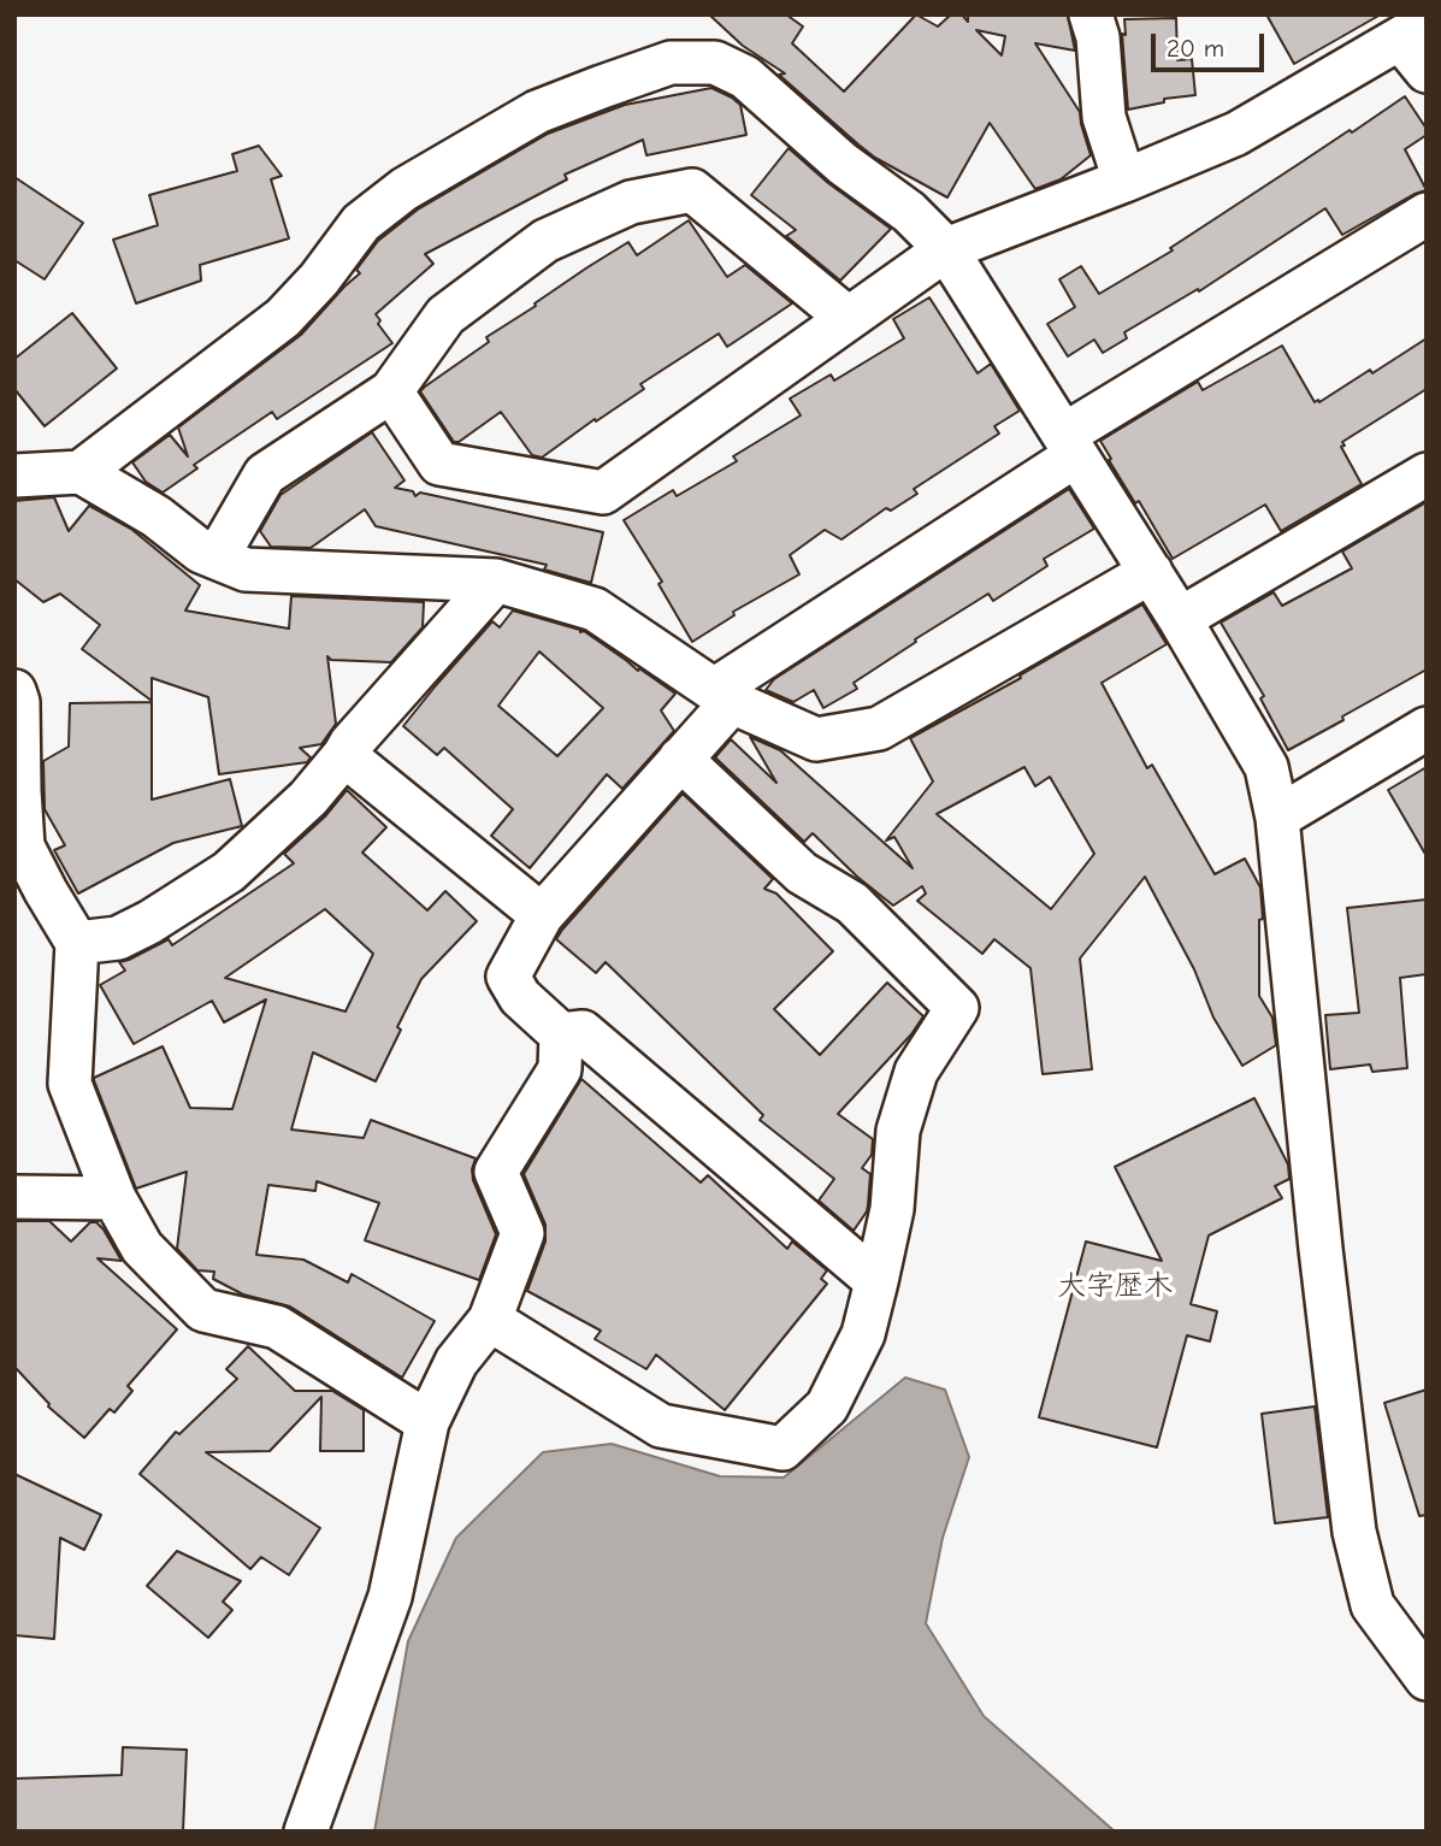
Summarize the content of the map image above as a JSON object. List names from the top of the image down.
{
  "districts": ["大字歴木"],
  "scale_bar": "20 m"
}
